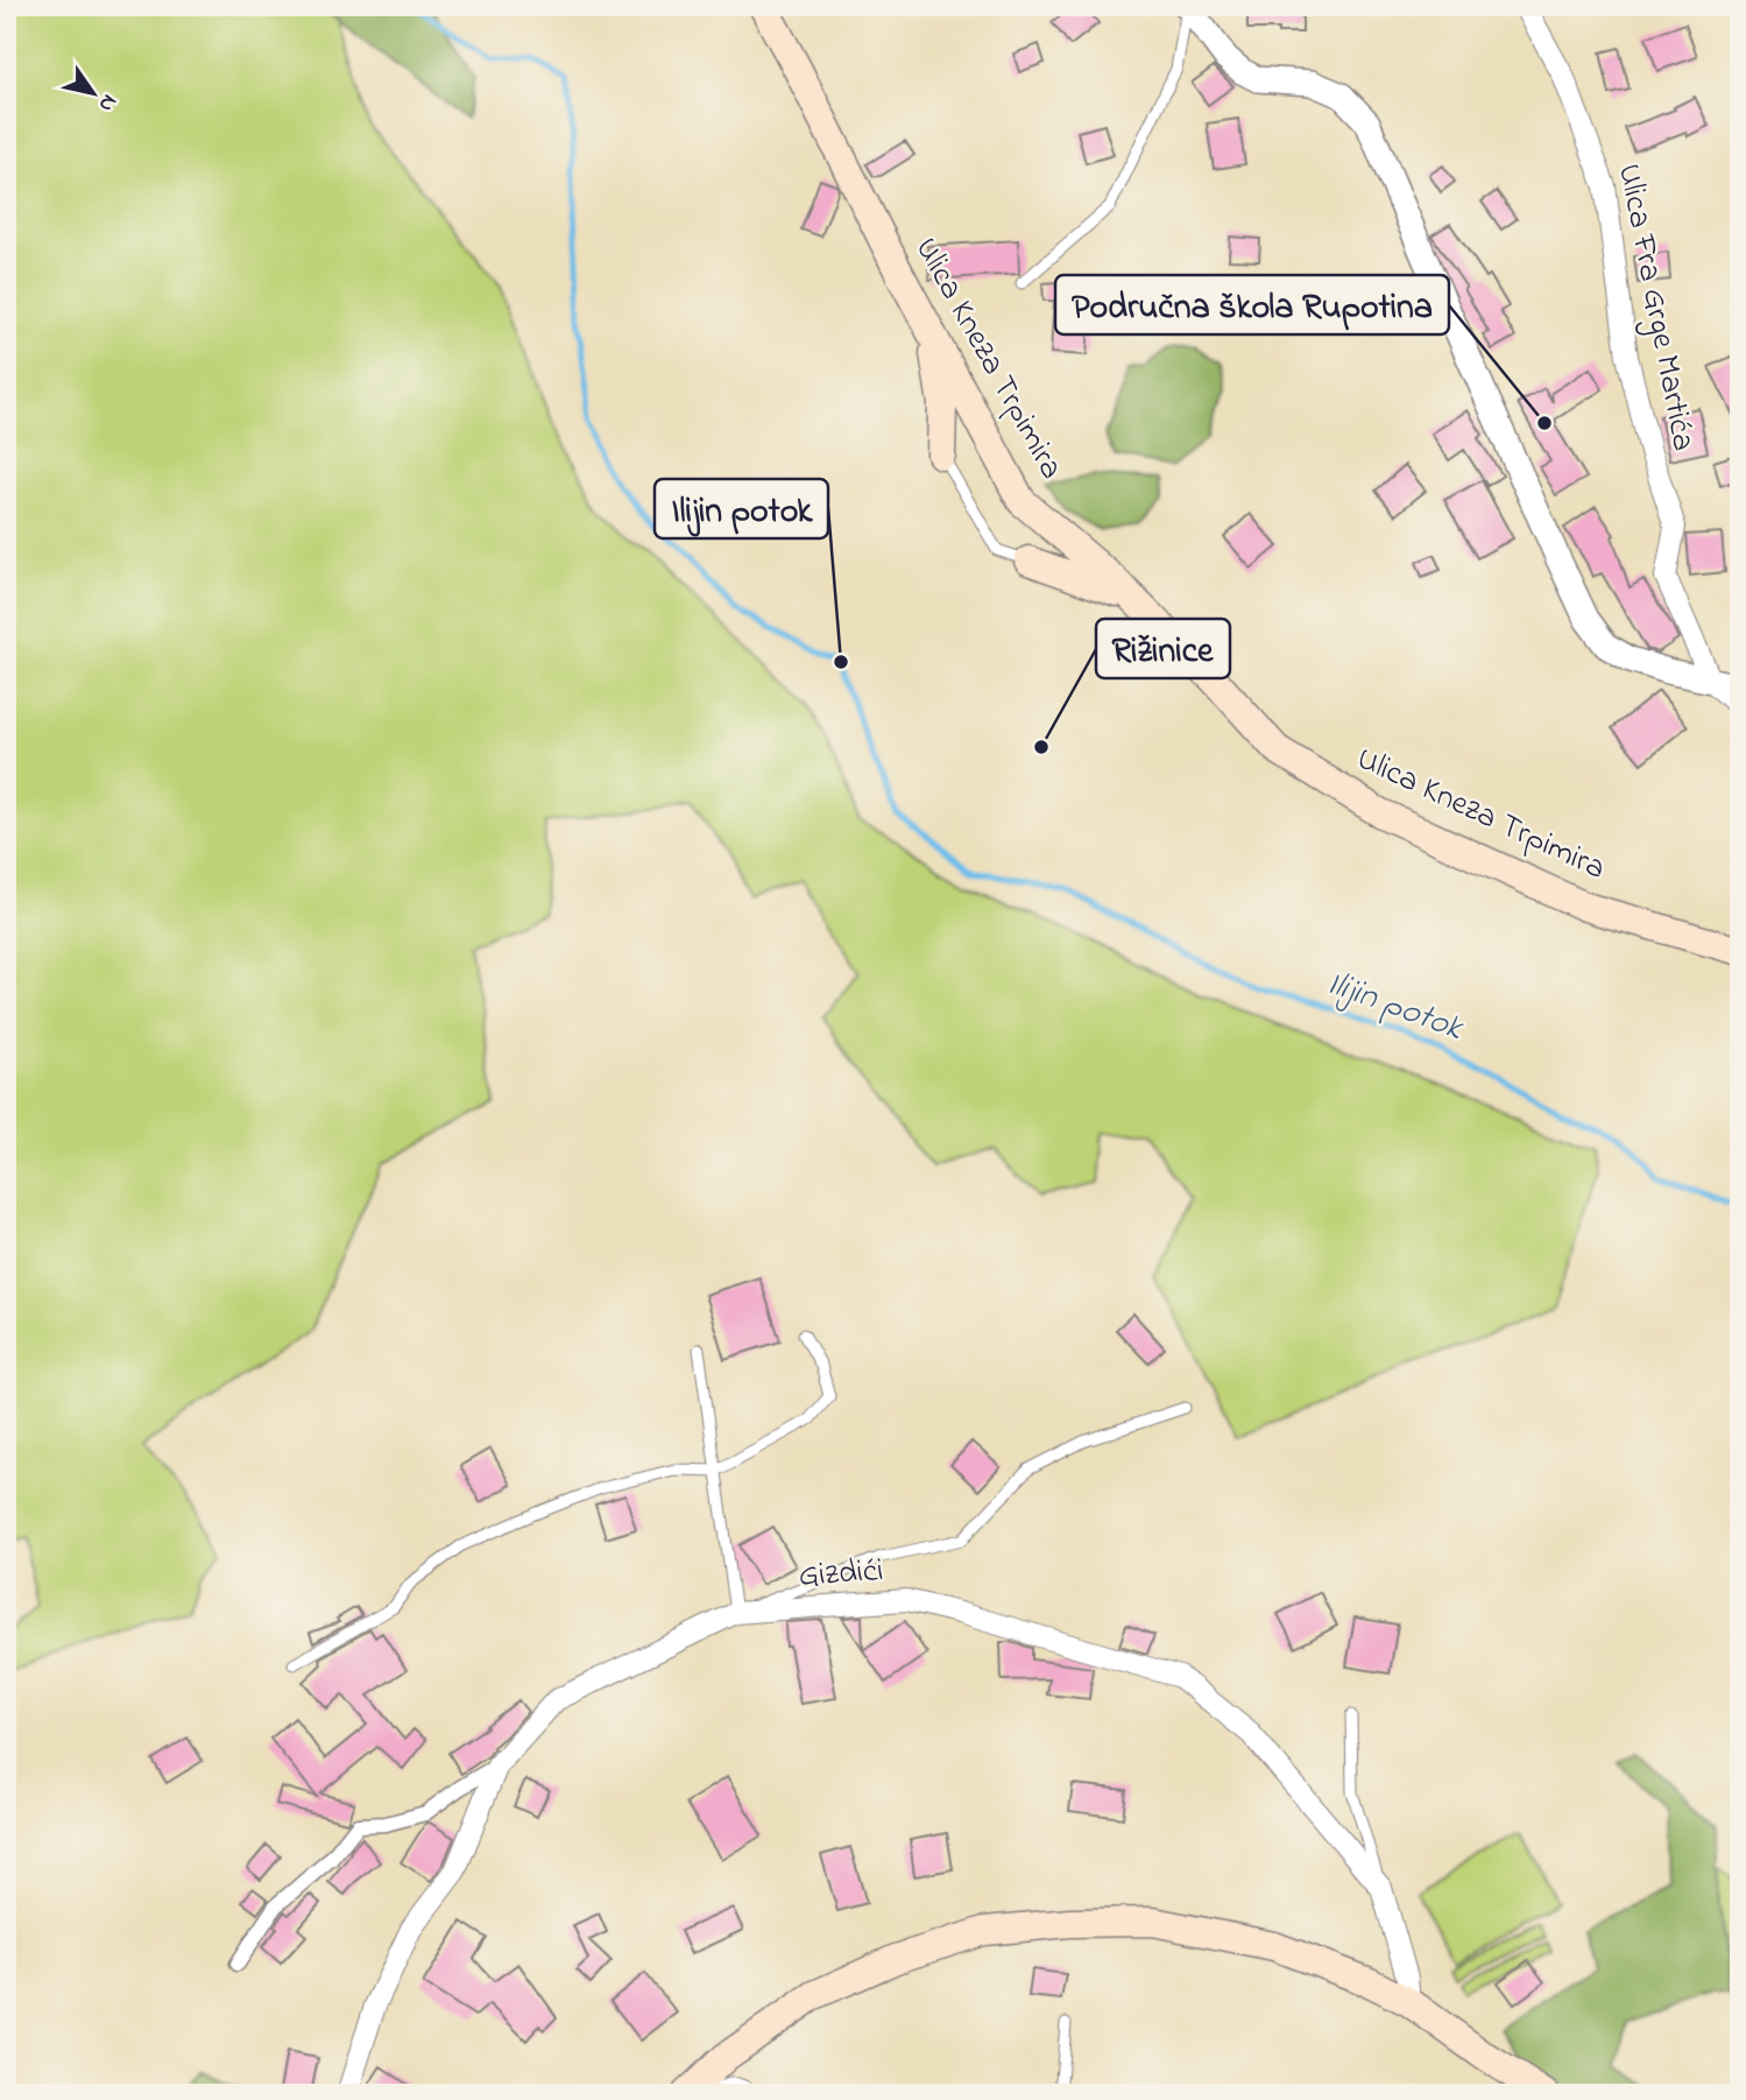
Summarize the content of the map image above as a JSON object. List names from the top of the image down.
{
  "streets": {
    "main road": ["Ulica Kneza Trpimira"],
    "street": ["Ulica Fra Grge Martića", "Gizdići"]
  },
  "water": ["Ilijin potok"],
  "places": ["Područna škola Rupotina", "Ilijin potok", "Rižinice"],
  "north": "bottom right"
}
